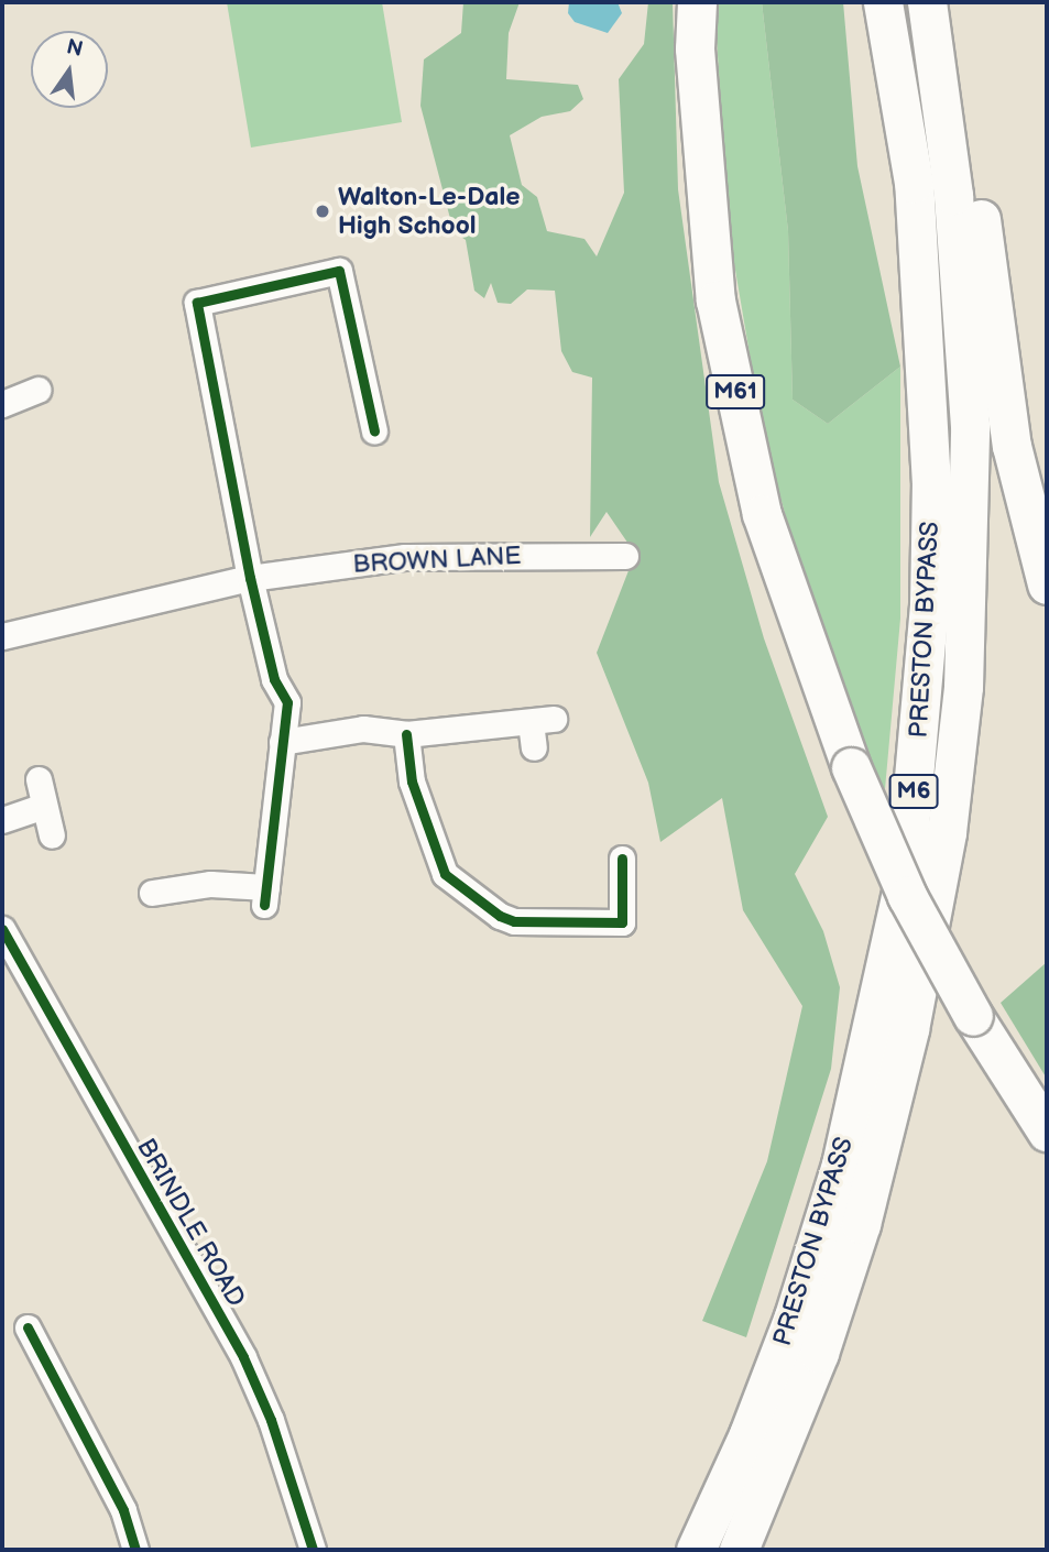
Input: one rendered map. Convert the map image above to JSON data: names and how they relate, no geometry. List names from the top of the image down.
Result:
{
  "streets": {
    "highway": ["M61", "PRESTON BYPASS", "M6"],
    "street": ["BROWN LANE", "BRINDLE ROAD"]
  },
  "places": ["Walton-Le-Dale High School"],
  "north": "top"
}
